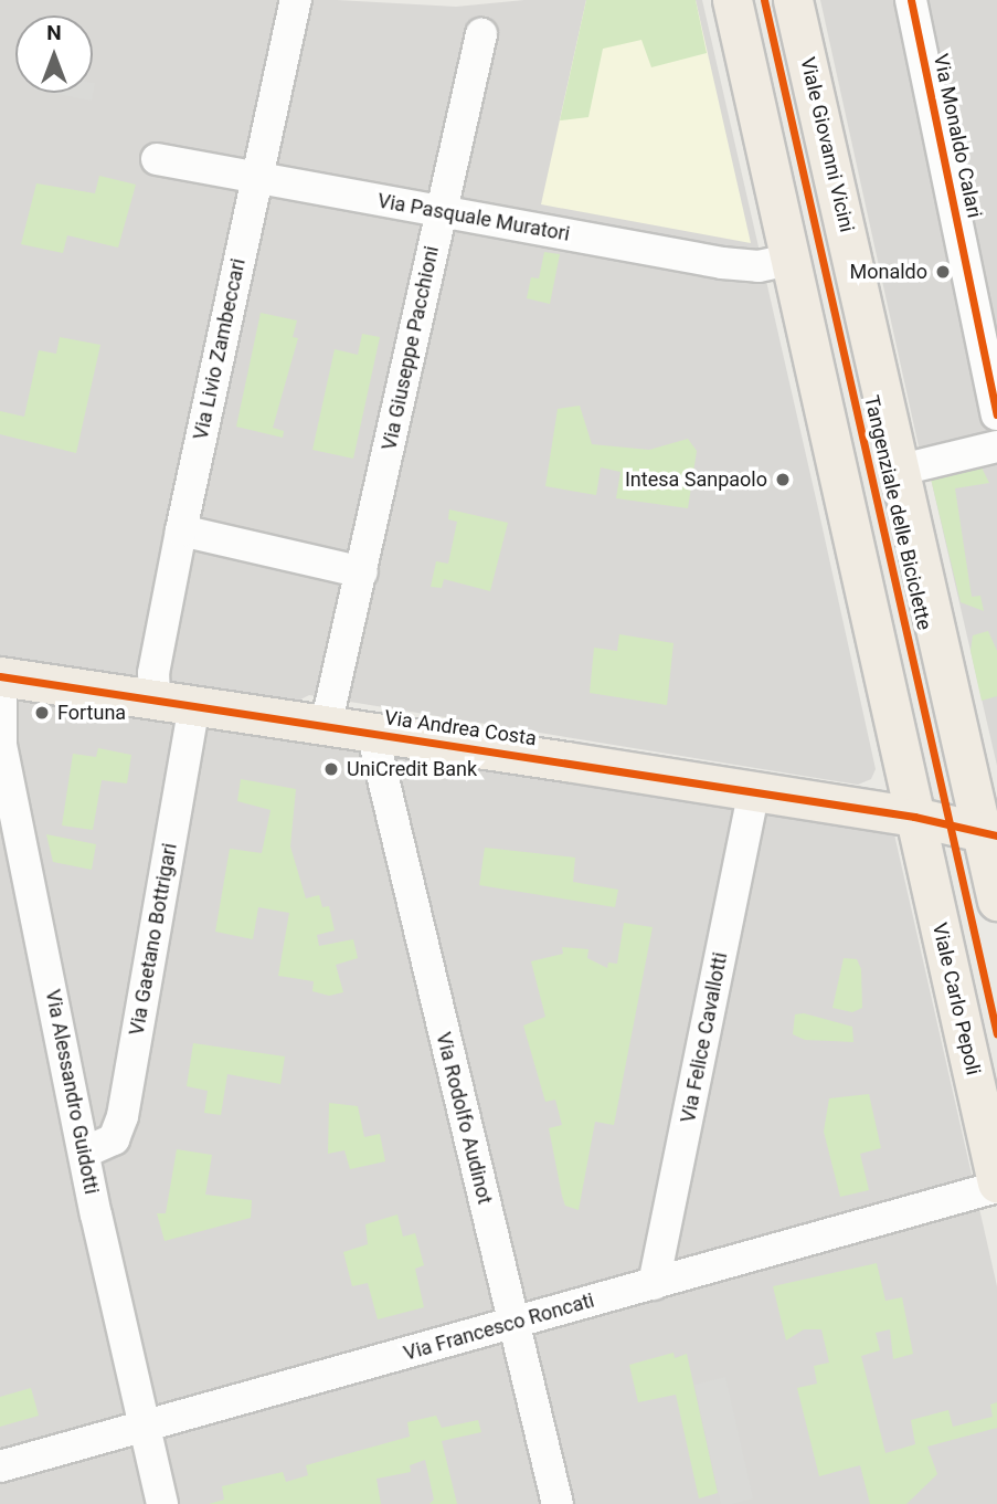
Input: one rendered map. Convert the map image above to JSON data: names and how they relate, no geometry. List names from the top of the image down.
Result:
{
  "streets": {
    "main road": ["Viale Giovanni Vicini", "Via Andrea Costa", "Viale Carlo Pepoli"],
    "street": [
      "Via Monaldo Calari",
      "Via Pasquale Muratori",
      "Via Giuseppe Pacchioni",
      "Via Livio Zambeccari",
      "Via Gaetano Bottrigari",
      "Via Felice Cavallotti",
      "Via Alessandro Guidotti",
      "Via Rodolfo Audinot",
      "Via Francesco Roncati"
    ],
    "cycle path": ["Tangenziale delle Biciclette"]
  },
  "crossings": [
    ["Viale Giovanni Vicini", "Via Andrea Costa"],
    ["Via Pasquale Muratori", "Via Giuseppe Pacchioni"],
    ["Via Pasquale Muratori", "Via Livio Zambeccari"],
    ["Via Giuseppe Pacchioni", "Via Andrea Costa"],
    ["Via Livio Zambeccari", "Via Andrea Costa"],
    ["Via Andrea Costa", "Via Gaetano Bottrigari"],
    ["Via Andrea Costa", "Viale Carlo Pepoli"],
    ["Via Andrea Costa", "Via Felice Cavallotti"],
    ["Via Andrea Costa", "Via Alessandro Guidotti"],
    ["Via Andrea Costa", "Via Rodolfo Audinot"],
    ["Via Gaetano Bottrigari", "Via Alessandro Guidotti"],
    ["Viale Carlo Pepoli", "Via Francesco Roncati"],
    ["Via Felice Cavallotti", "Via Francesco Roncati"],
    ["Via Alessandro Guidotti", "Via Francesco Roncati"],
    ["Via Rodolfo Audinot", "Via Francesco Roncati"]
  ],
  "places": [
    "Monaldo",
    "Intesa Sanpaolo",
    "Fortuna",
    "UniCredit Bank"
  ],
  "north": "top"
}
